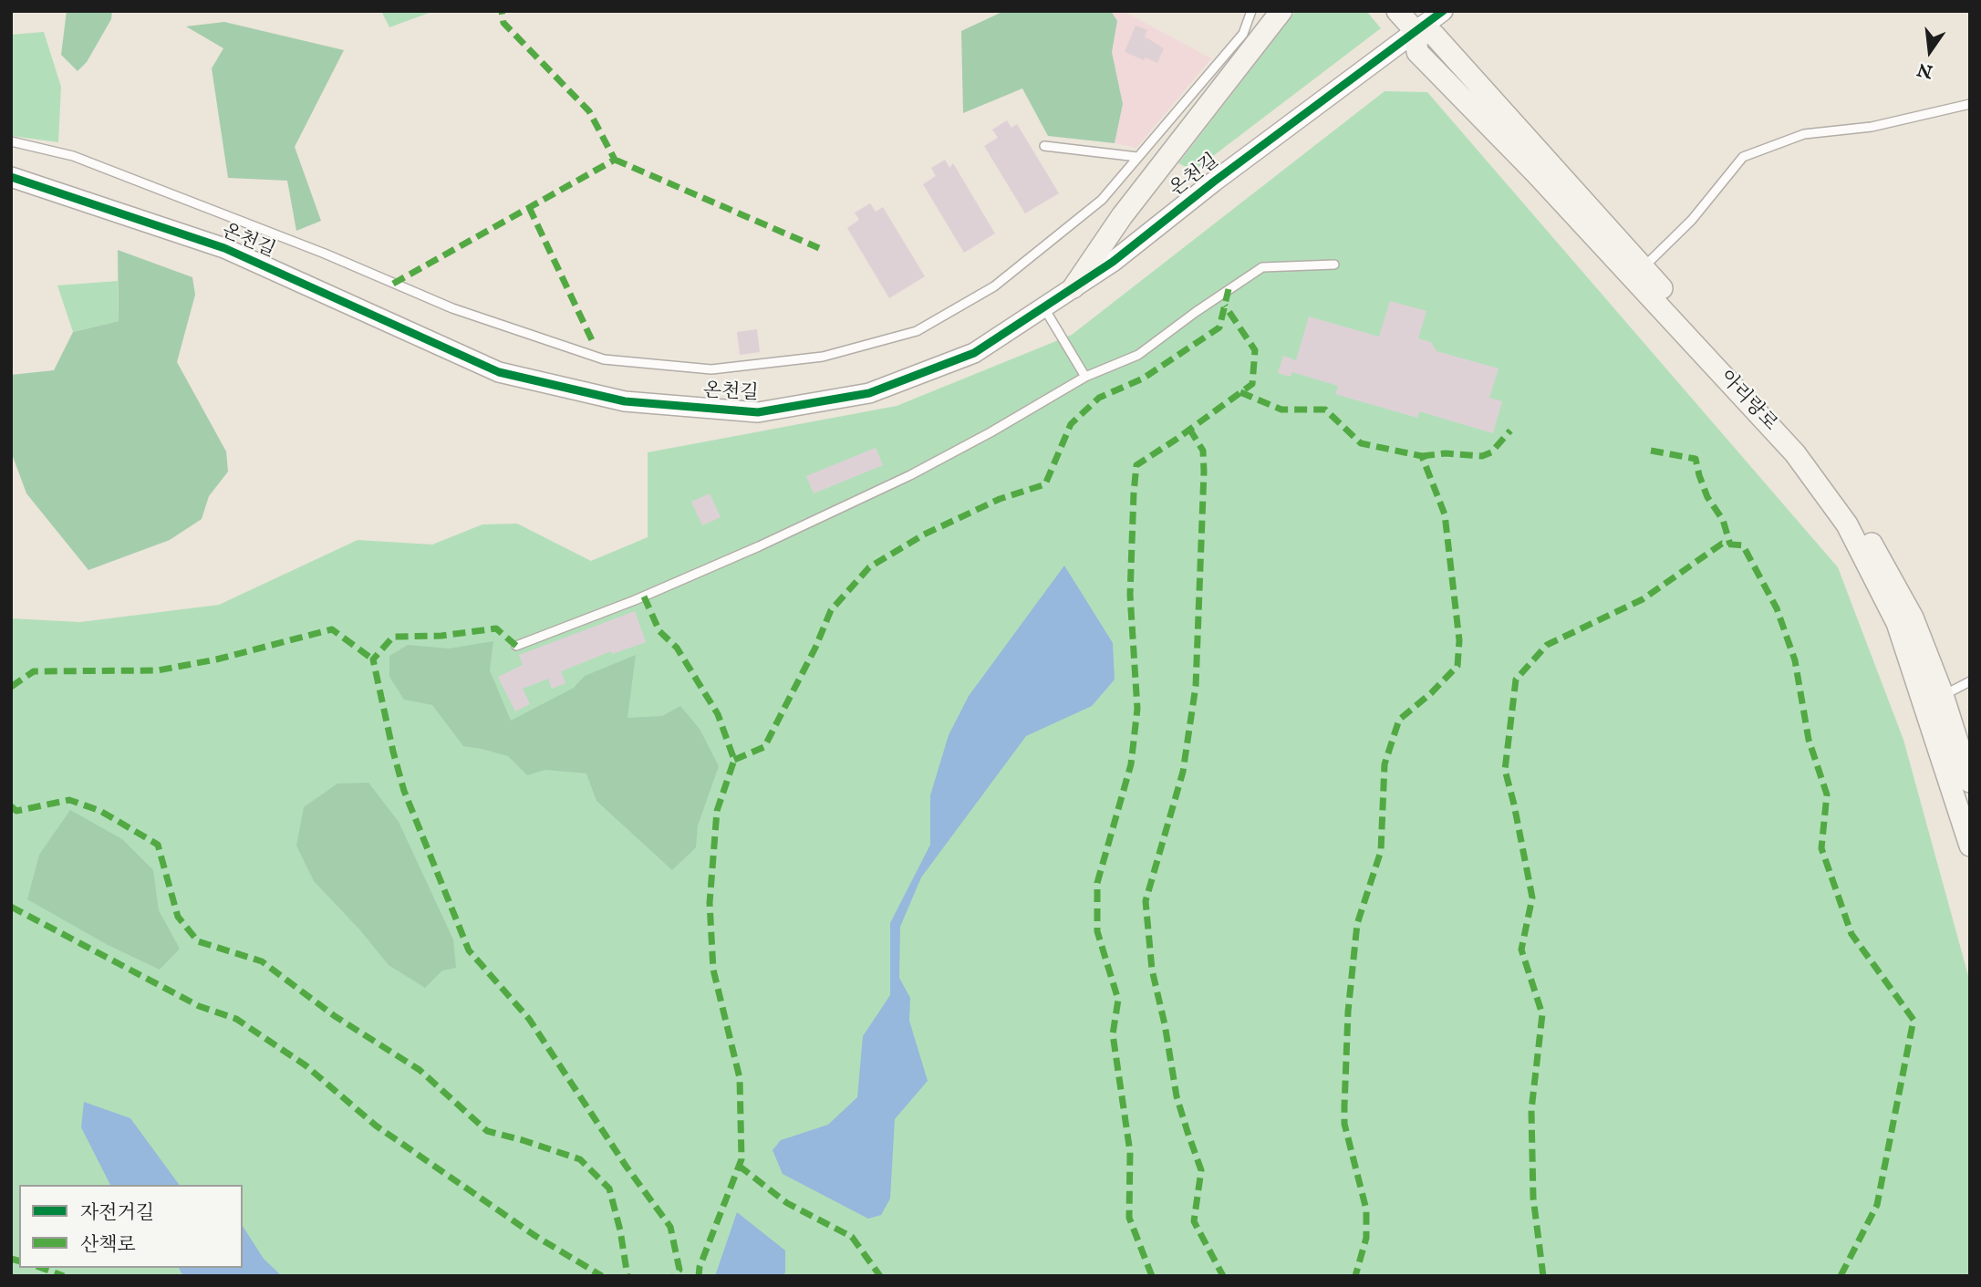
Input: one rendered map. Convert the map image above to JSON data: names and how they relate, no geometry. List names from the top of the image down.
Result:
{
  "streets": {
    "main road": ["아리랑로"],
    "street": ["온천길"]
  },
  "crossings": [
    ["온천길", "아리랑로"]
  ],
  "legend": ["자전거길", "산책로"],
  "north": "bottom"
}
